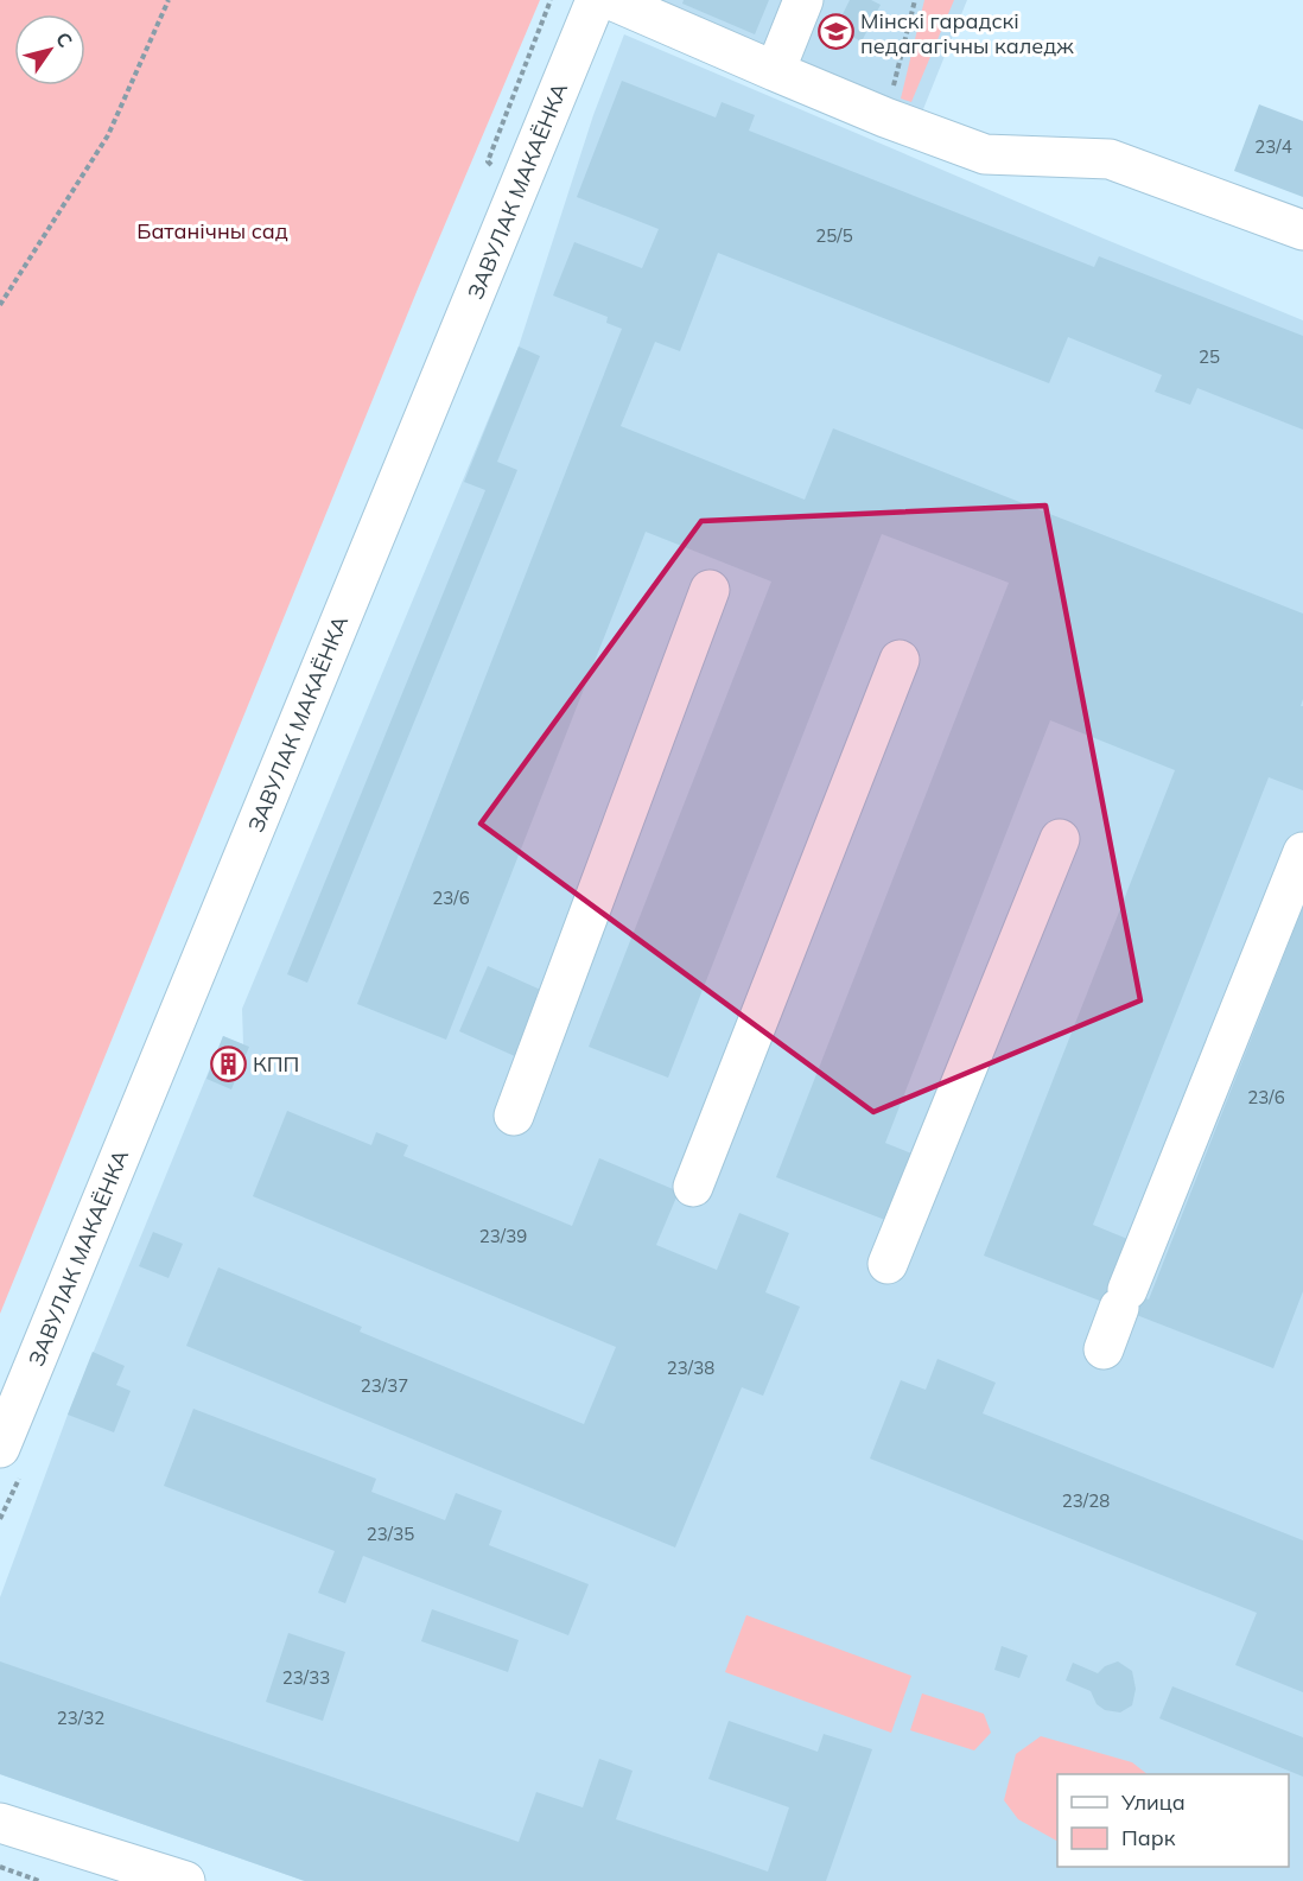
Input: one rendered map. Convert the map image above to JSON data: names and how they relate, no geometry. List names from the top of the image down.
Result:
{
  "streets": {
    "street": ["ЗАВУЛАК МАКАЁНКА"]
  },
  "parks": ["Батанічны сад"],
  "places": {
    "school or university": ["Мінскі гарадскі педагагічны каледж"],
    "building": ["КПП"]
  },
  "house_numbers": [
    "23/4",
    "25/5",
    "25",
    "23/6",
    "23/6",
    "23/39",
    "23/38",
    "23/37",
    "23/28",
    "23/35",
    "23/33",
    "23/32"
  ],
  "legend": ["Улица", "Парк"],
  "north": "top right"
}
